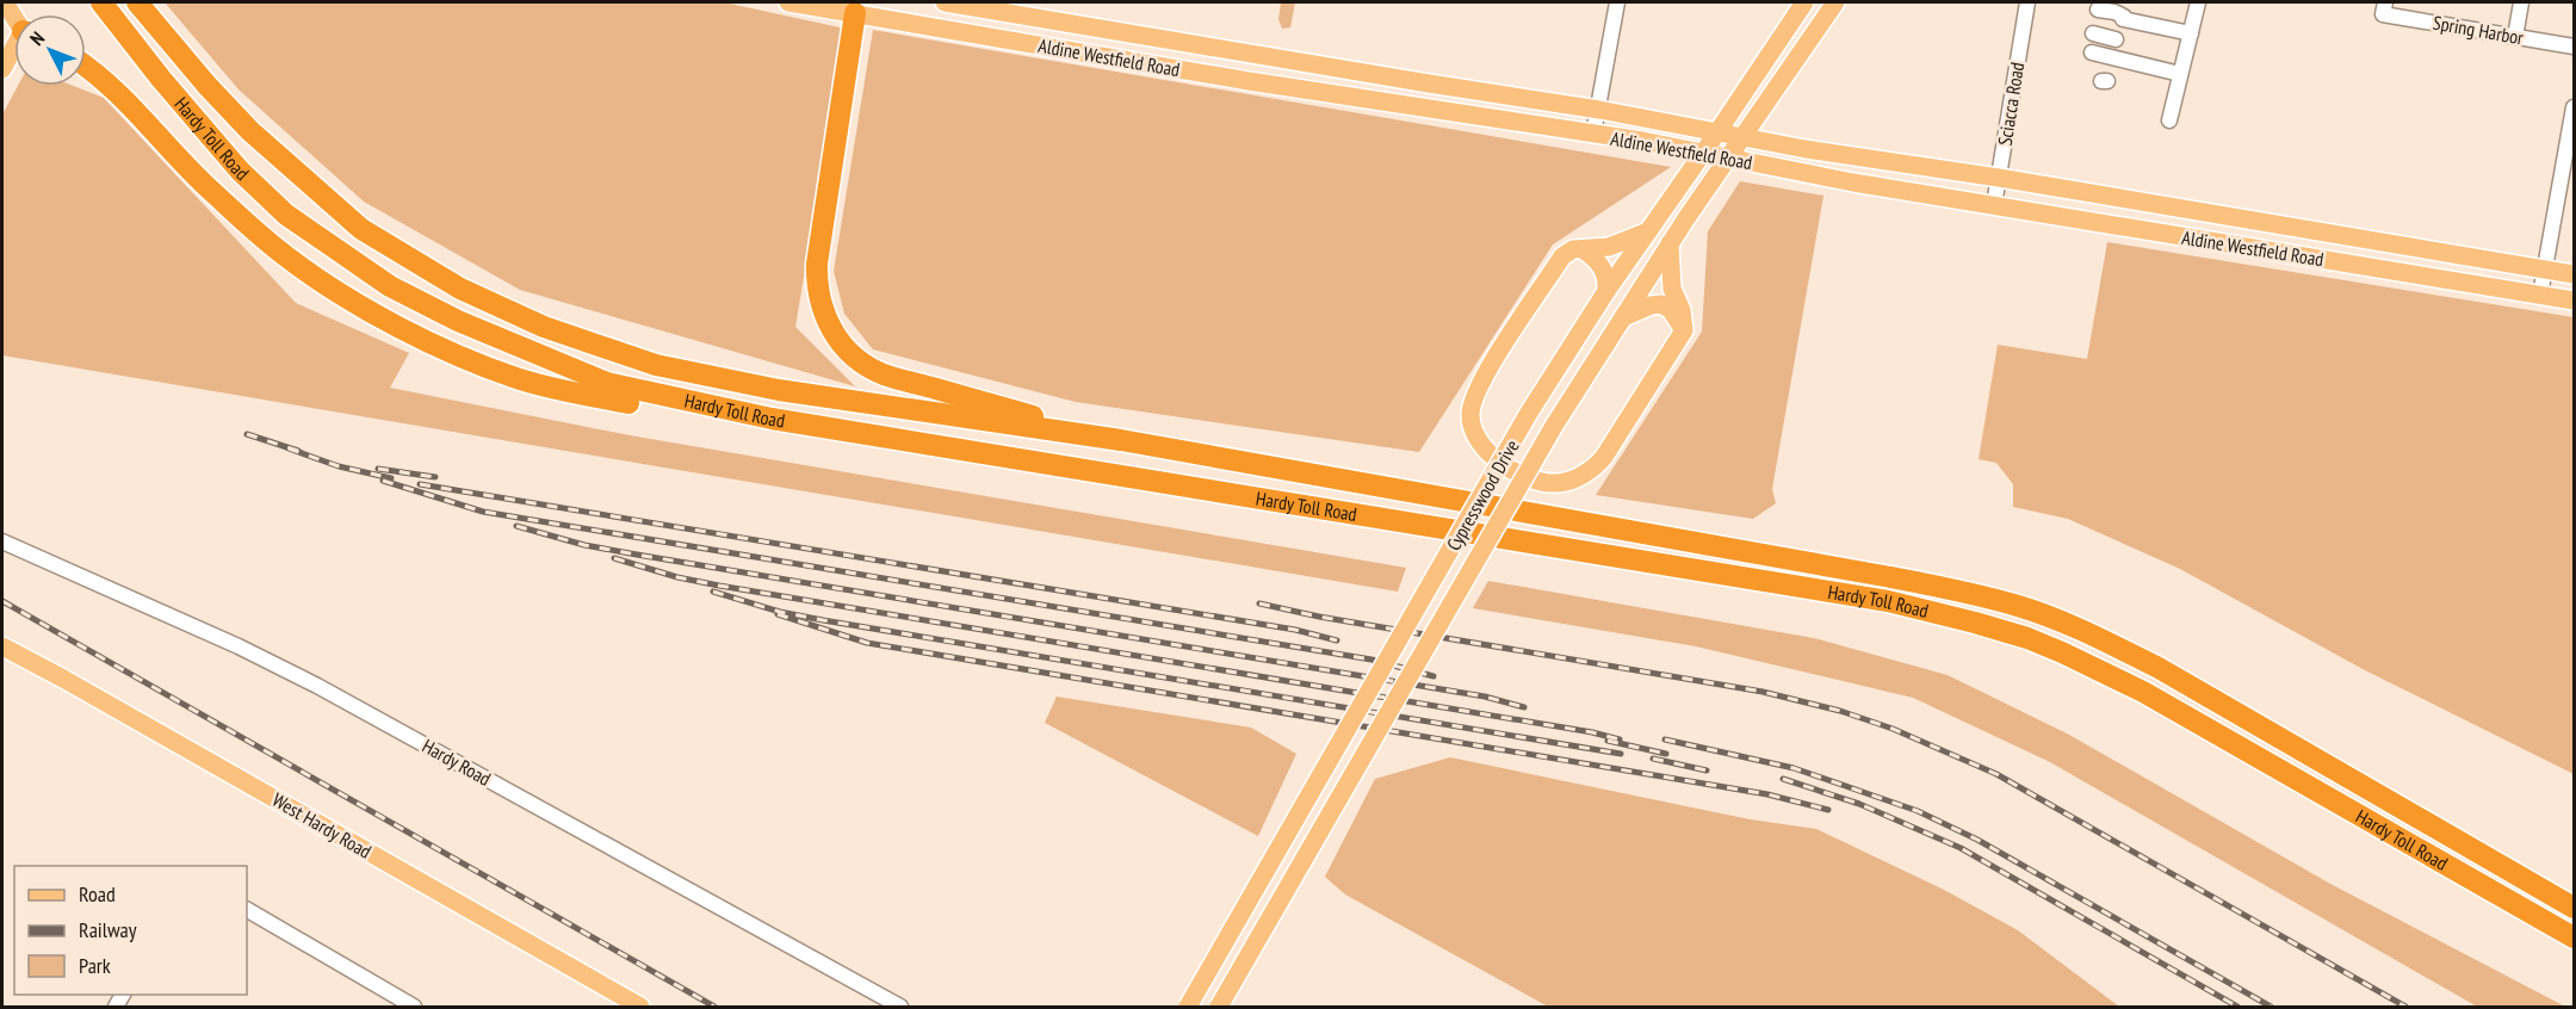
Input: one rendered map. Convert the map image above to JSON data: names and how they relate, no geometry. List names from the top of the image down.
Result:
{
  "streets": {
    "highway": ["Hardy Toll Road"],
    "main road": ["Aldine Westfield Road", "Cypresswood Drive", "West Hardy Road"],
    "street": ["Spring Harbor", "Sciacca Road", "Hardy Road"]
  },
  "crossings": [
    ["Aldine Westfield Road", "Sciacca Road"],
    ["Aldine Westfield Road", "Cypresswood Drive"]
  ],
  "legend": ["Road", "Railway", "Park"],
  "north": "top left"
}
